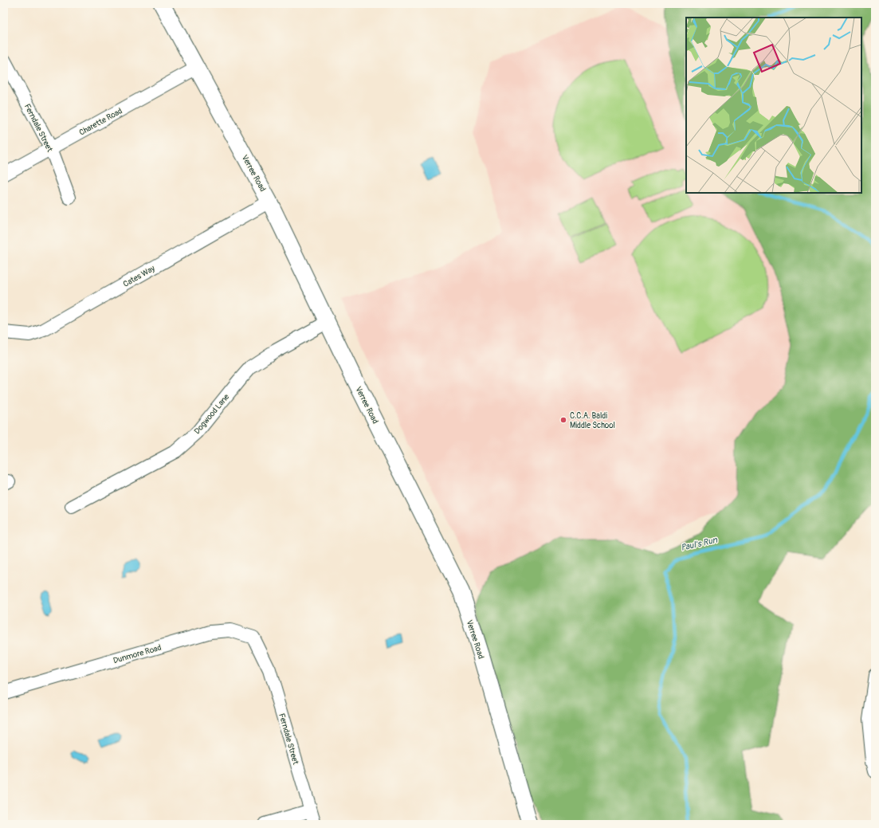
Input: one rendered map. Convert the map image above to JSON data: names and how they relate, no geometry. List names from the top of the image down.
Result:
{
  "streets": {
    "main road": ["Verree Road"],
    "street": [
      "Charette Road",
      "Ferndale Street",
      "Cates Way",
      "Dogwood Lane",
      "Dunmore Road"
    ]
  },
  "crossings": [
    ["Charette Road", "Ferndale Street"],
    ["Charette Road", "Verree Road"],
    ["Ferndale Street", "Dunmore Road"],
    ["Verree Road", "Cates Way"],
    ["Verree Road", "Dogwood Lane"]
  ],
  "water": ["Paul's Run"],
  "places": ["C.C.A. Baldi Middle School"]
}
